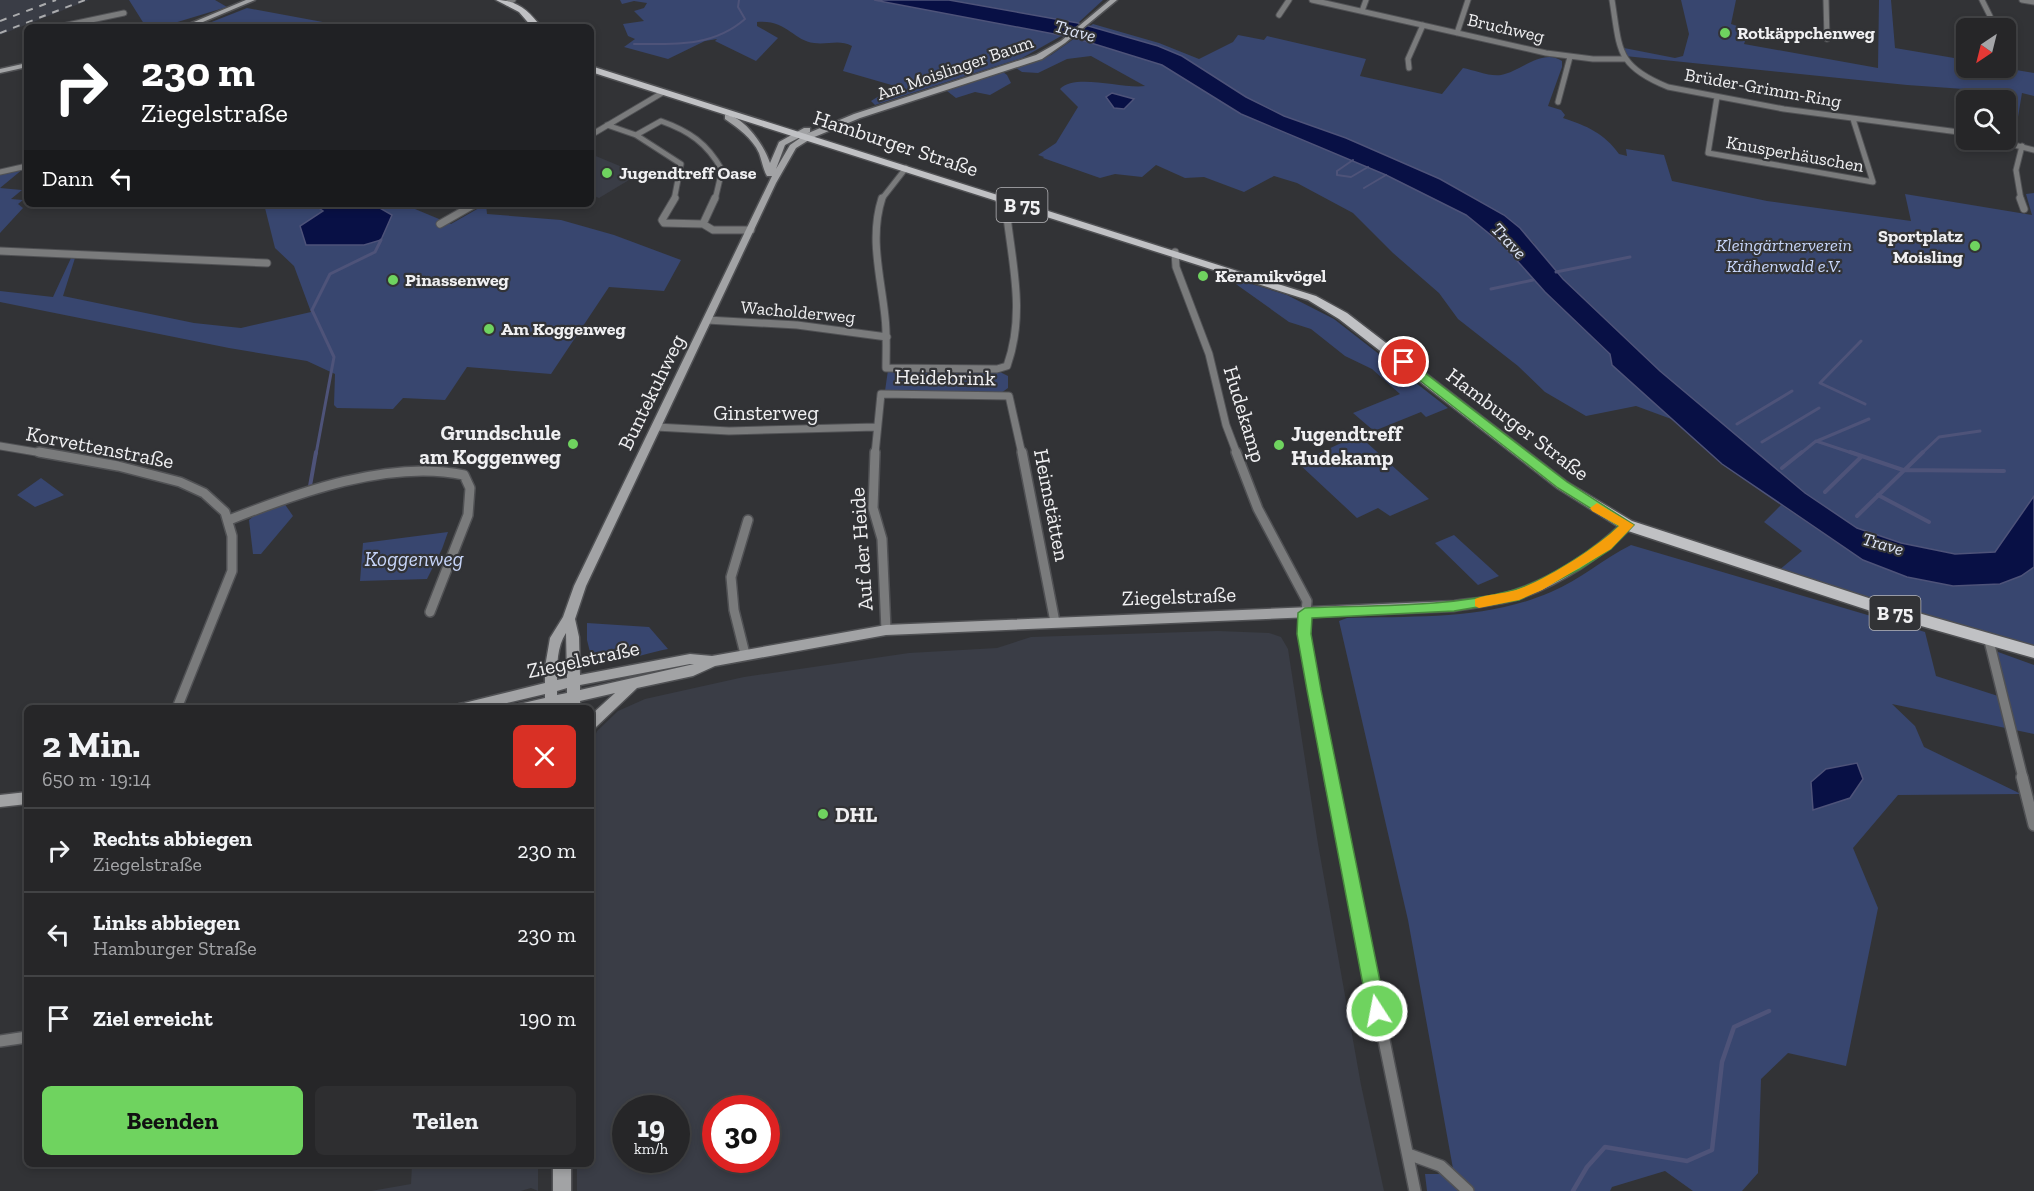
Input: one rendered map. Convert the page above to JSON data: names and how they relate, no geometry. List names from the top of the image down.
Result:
{
  "streets": {
    "main road": [
      "Am Moislinger Baum",
      "Hamburger Straße",
      "B 75",
      "Buntekuhweg",
      "Ziegelstraße"
    ],
    "street": [
      "Bruchweg",
      "Brüder-Grimm-Ring",
      "Knusperhäuschen",
      "Wacholderweg",
      "Heidebrink",
      "Ginsterweg",
      "Hudekamp",
      "Korvettenstraße",
      "Heimstätten",
      "Auf der Heide"
    ]
  },
  "crossings": [
    ["Bruchweg", "Brüder-Grimm-Ring"],
    ["Am Moislinger Baum", "Hamburger Straße"],
    ["Am Moislinger Baum", "B 75"],
    ["Am Moislinger Baum", "Buntekuhweg"],
    ["Brüder-Grimm-Ring", "Knusperhäuschen"],
    ["Hamburger Straße", "B 75"],
    ["Hamburger Straße", "Heidebrink"],
    ["Hamburger Straße", "Buntekuhweg"],
    ["Hamburger Straße", "Hudekamp"],
    ["Hamburger Straße", "Ziegelstraße"],
    ["B 75", "Buntekuhweg"],
    ["Wacholderweg", "Heidebrink"],
    ["Wacholderweg", "Buntekuhweg"],
    ["Heidebrink", "Heimstätten"],
    ["Heidebrink", "Auf der Heide"],
    ["Buntekuhweg", "Ginsterweg"],
    ["Buntekuhweg", "Ziegelstraße"],
    ["Ginsterweg", "Auf der Heide"],
    ["Hudekamp", "Ziegelstraße"],
    ["Heimstätten", "Ziegelstraße"],
    ["Auf der Heide", "Ziegelstraße"]
  ],
  "water": ["Trave"],
  "parks": ["Kleingärtnerverein Krähenwald e.V.", "Koggenweg"],
  "places": [
    "Rotkäppchenweg",
    "Jugendtreff Oase",
    "Sportplatz Moisling",
    "Keramikvögel",
    "Pinassenweg",
    "Am Koggenweg",
    "Grundschule am Koggenweg",
    "Jugendtreff Hudekamp",
    "DHL"
  ],
  "north": "bottom left",
  "page": {
    "turn": ["230 m", "Ziegelstraße"],
    "then": "Dann",
    "heading": ["2 Min.", "650 m · 19:14"],
    "list": [
      {
        "name": "Rechts abbiegen",
        "note": "Ziegelstraße",
        "value": "230 m"
      },
      {
        "name": "Links abbiegen",
        "note": "Hamburger Straße",
        "value": "230 m"
      },
      {
        "name": "Ziel erreicht",
        "value": "190 m"
      }
    ],
    "buttons": ["Beenden", "Teilen"],
    "speed": "19 km/h",
    "limit": "30"
  }
}
